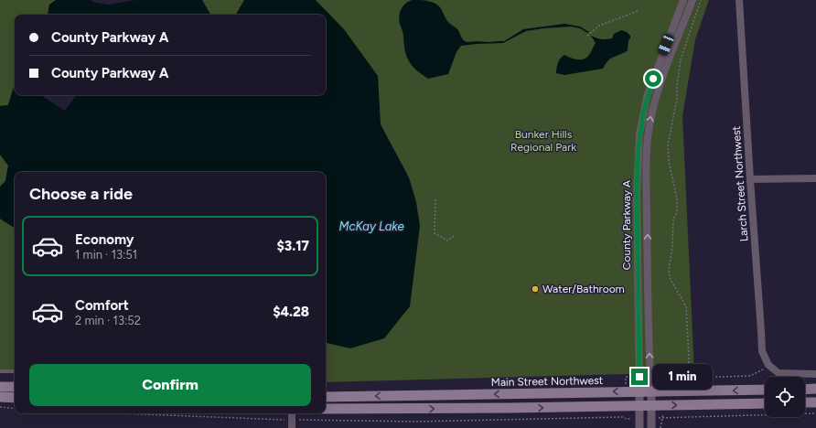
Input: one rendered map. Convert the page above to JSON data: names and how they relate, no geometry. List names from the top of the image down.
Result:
{
  "streets": {
    "main road": ["Main Street Northwest"],
    "street": ["Larch Street Northwest", "County Parkway A"]
  },
  "crossings": [
    ["County Parkway A", "Main Street Northwest"]
  ],
  "water": ["McKay Lake"],
  "parks": ["Bunker Hills Regional Park"],
  "places": ["Water/Bathroom"],
  "page": {
    "banner": ["County Parkway A", "County Parkway A"],
    "heading": "Choose a ride",
    "list": [
      {
        "name": "Economy",
        "note": "1 min · 13:51",
        "value": "$3.17"
      },
      {
        "name": "Comfort",
        "note": "2 min · 13:52",
        "value": "$4.28"
      }
    ],
    "buttons": "Confirm",
    "bubble": "1 min"
  }
}
